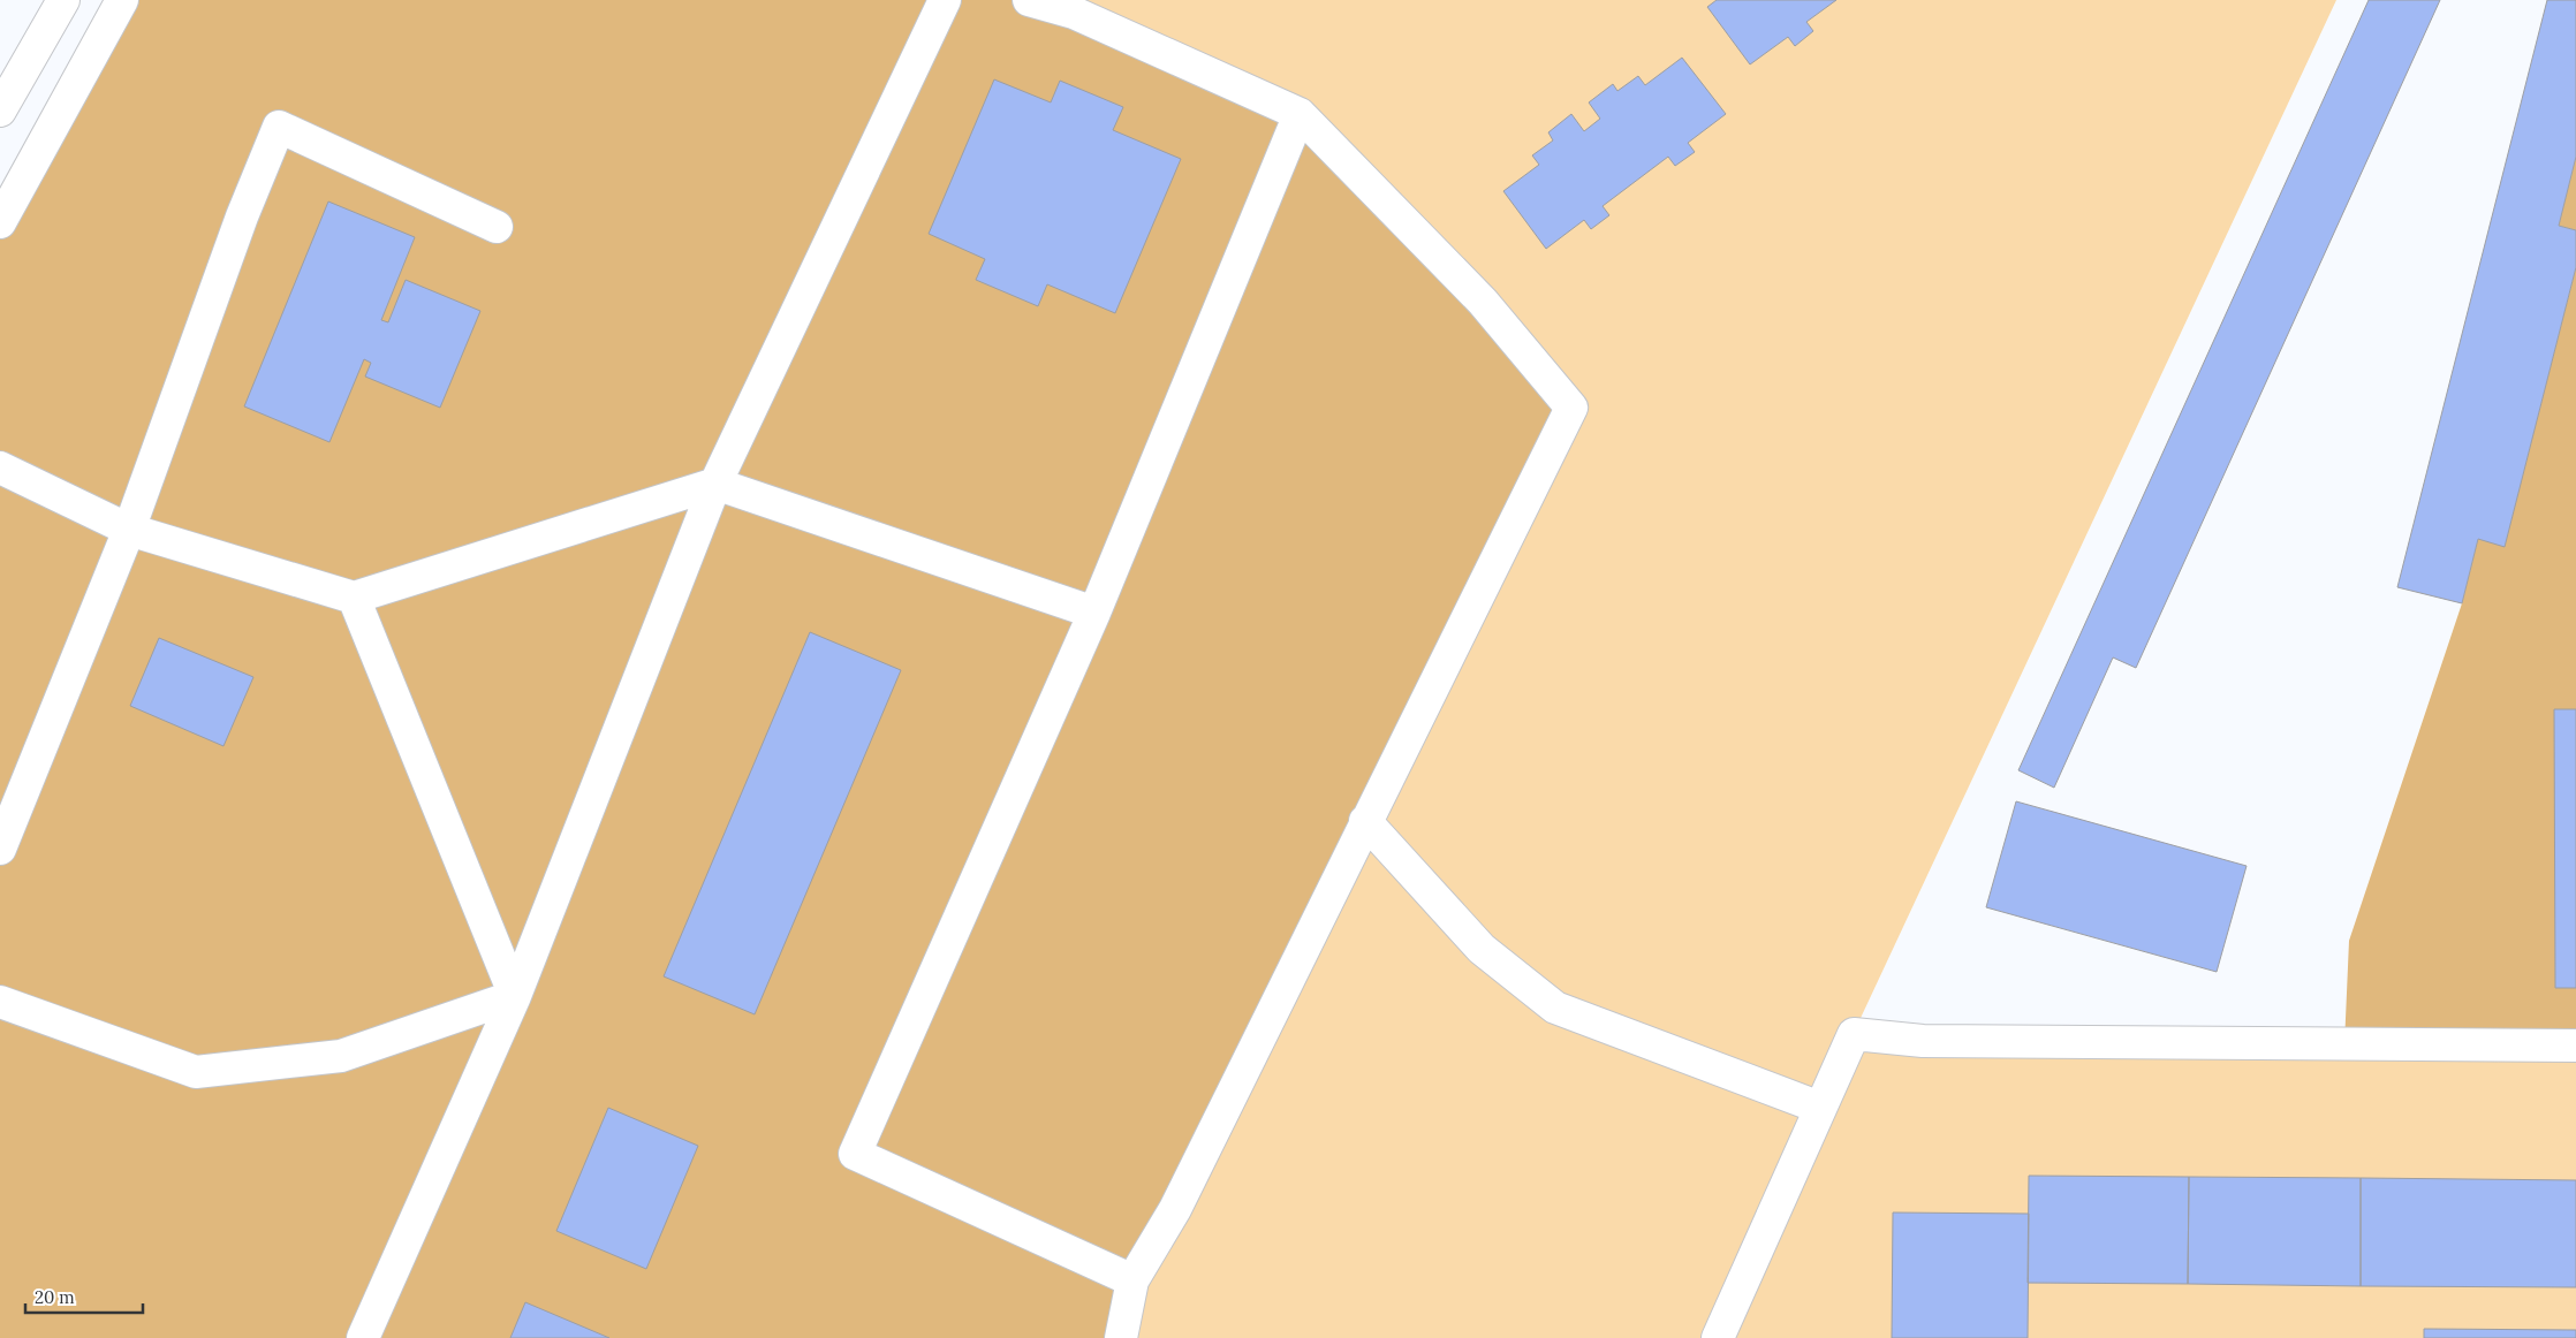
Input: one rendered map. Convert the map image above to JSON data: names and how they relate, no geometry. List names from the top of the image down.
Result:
{
  "scale_bar": "20 m"
}
